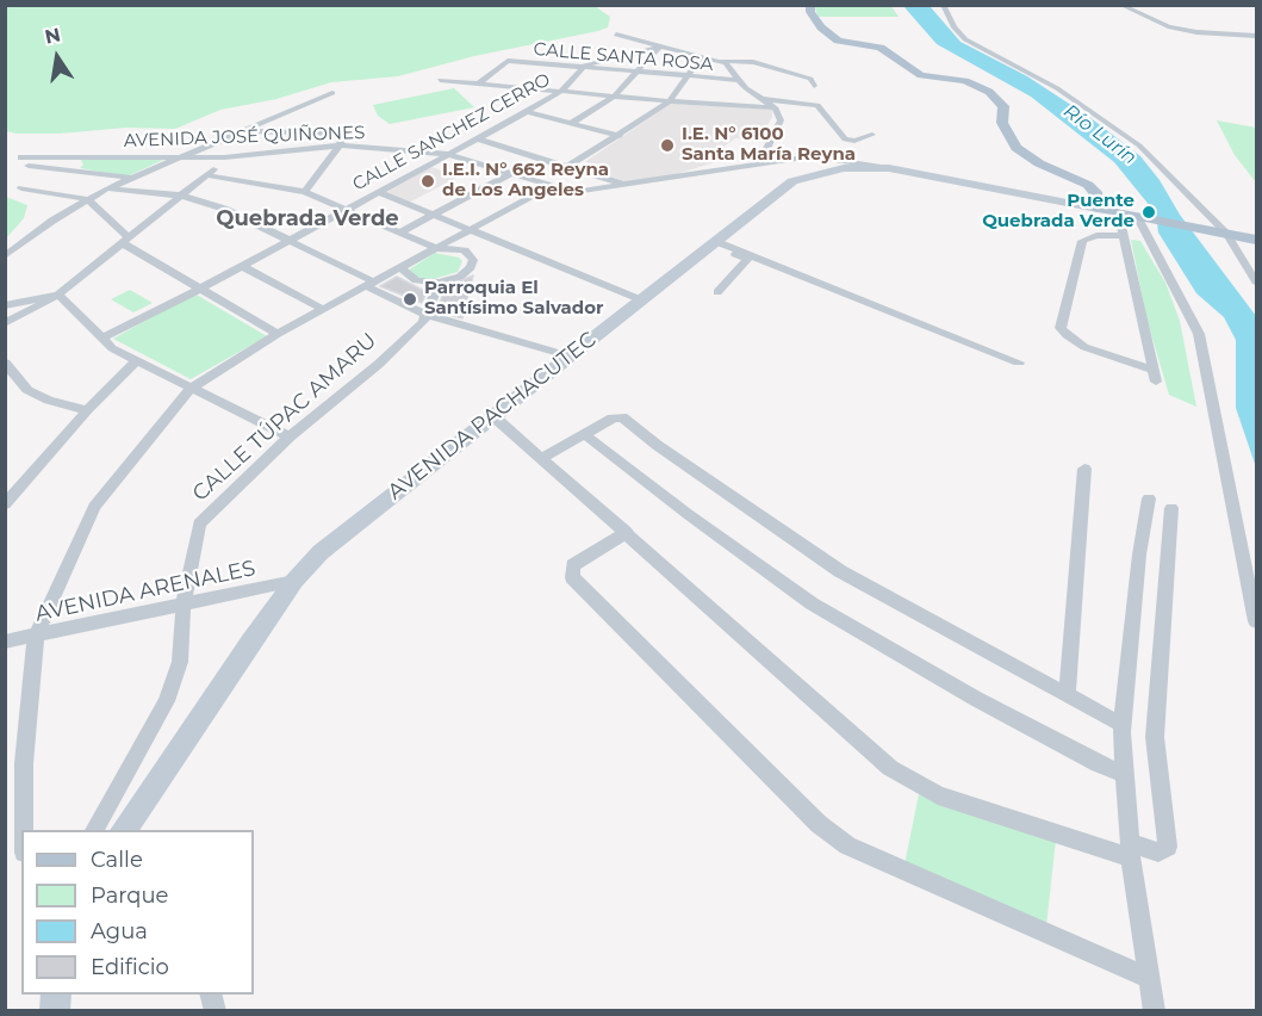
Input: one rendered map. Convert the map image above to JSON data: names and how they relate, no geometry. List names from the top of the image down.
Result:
{
  "streets": {
    "main road": ["AVENIDA PACHACUTEC"],
    "street": [
      "CALLE SANTA ROSA",
      "CALLE SANCHEZ CERRO",
      "AVENIDA JOSÉ QUIÑONES",
      "CALLE TÚPAC AMARU",
      "AVENIDA ARENALES"
    ]
  },
  "crossings": [
    ["CALLE SANTA ROSA", "CALLE SANCHEZ CERRO"],
    ["CALLE SANCHEZ CERRO", "AVENIDA JOSÉ QUIÑONES"],
    ["AVENIDA JOSÉ QUIÑONES", "AVENIDA PACHACUTEC"],
    ["AVENIDA PACHACUTEC", "AVENIDA ARENALES"],
    ["CALLE TÚPAC AMARU", "AVENIDA ARENALES"]
  ],
  "districts": ["Quebrada Verde"],
  "water": ["Río Lurín"],
  "places": [
    "I.E. N° 6100 Santa María Reyna",
    "I.E.I. N° 662 Reyna de Los Angeles",
    "Puente Quebrada Verde",
    "Parroquia El Santísimo Salvador"
  ],
  "legend": [
    "Calle",
    "Parque",
    "Agua",
    "Edificio"
  ],
  "north": "top"
}
